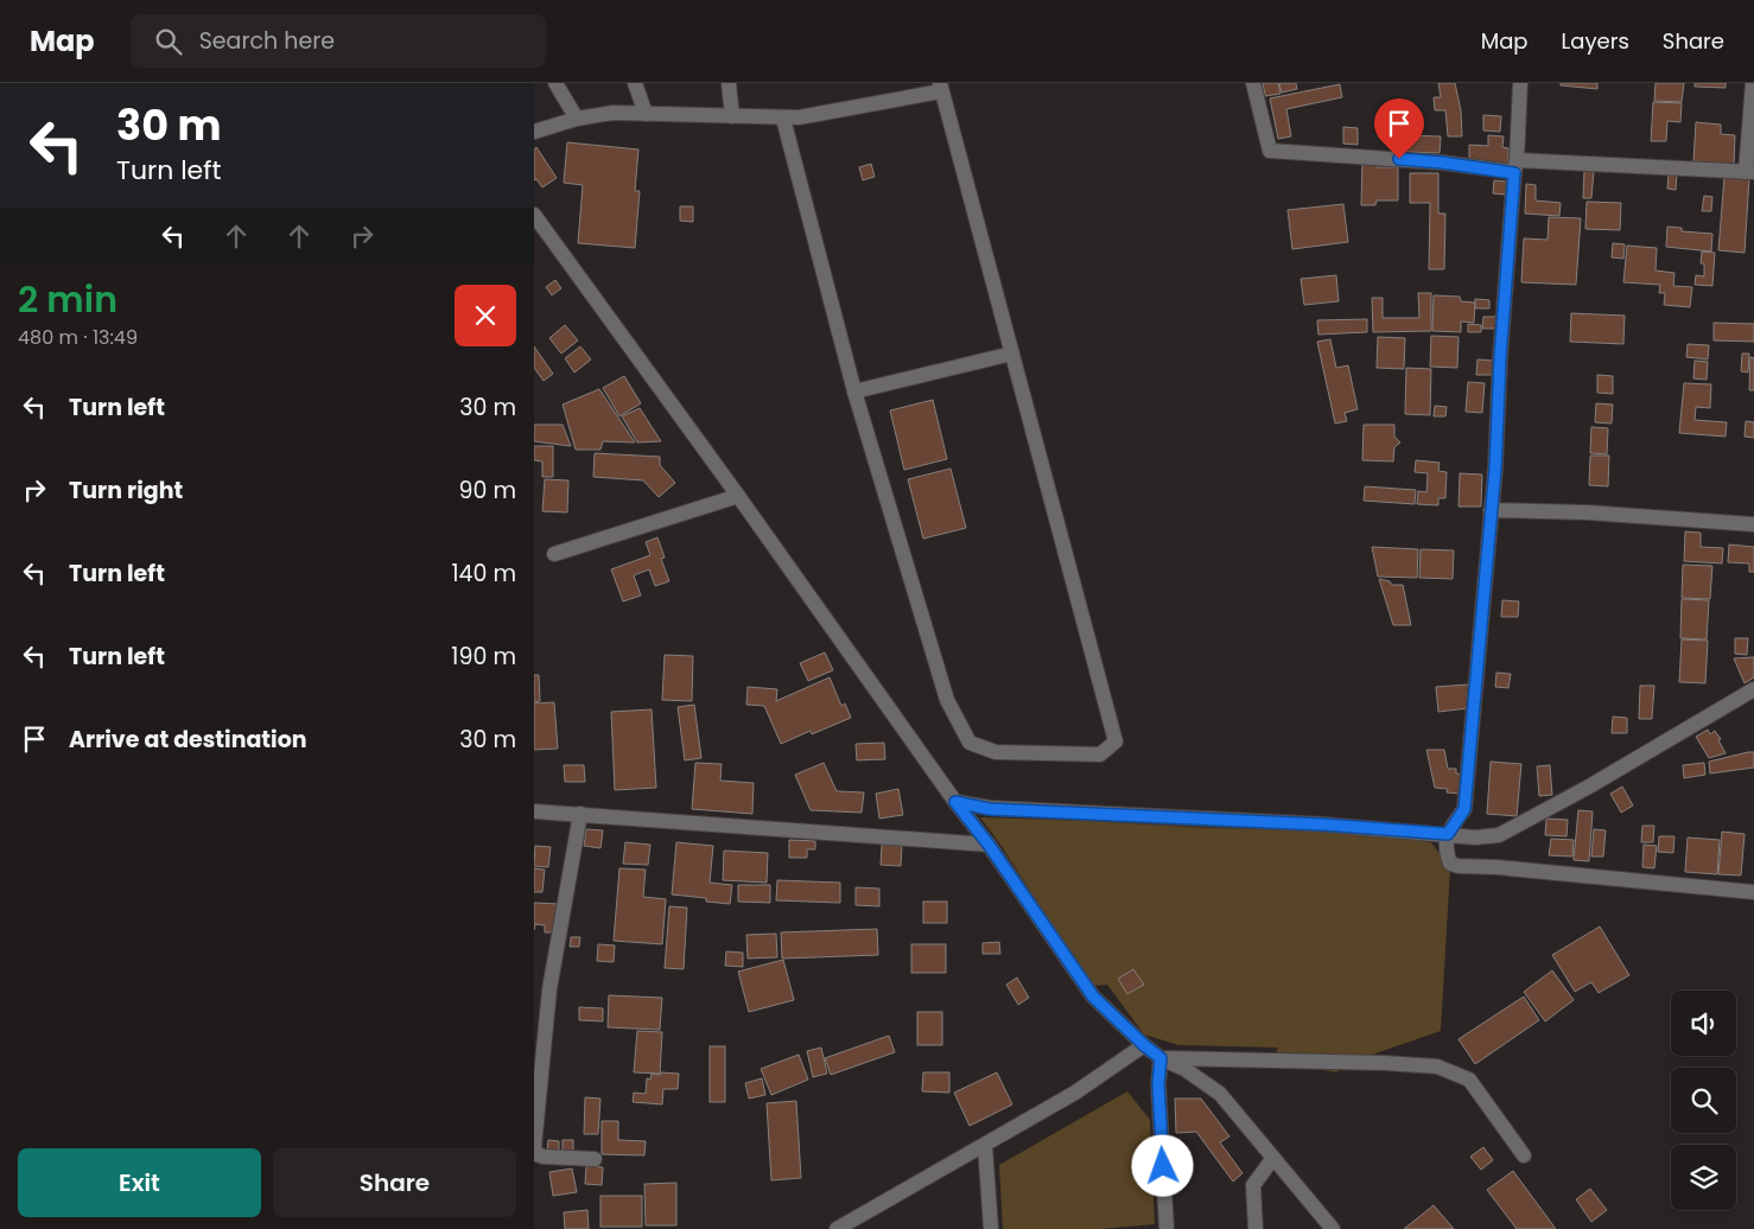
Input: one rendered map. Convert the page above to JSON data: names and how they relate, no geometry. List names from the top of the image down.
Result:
{
  "page": {
    "header": "Map",
    "search": "Search here",
    "nav": ["Map", "Layers", "Share"],
    "turn": ["30 m", "Turn left"],
    "heading": ["2 min", "480 m · 13:49"],
    "list": [
      {
        "name": "Turn left",
        "value": "30 m"
      },
      {
        "name": "Turn right",
        "value": "90 m"
      },
      {
        "name": "Turn left",
        "value": "140 m"
      },
      {
        "name": "Turn left",
        "value": "190 m"
      },
      {
        "name": "Arrive at destination",
        "value": "30 m"
      }
    ],
    "buttons": ["Exit", "Share"]
  }
}
